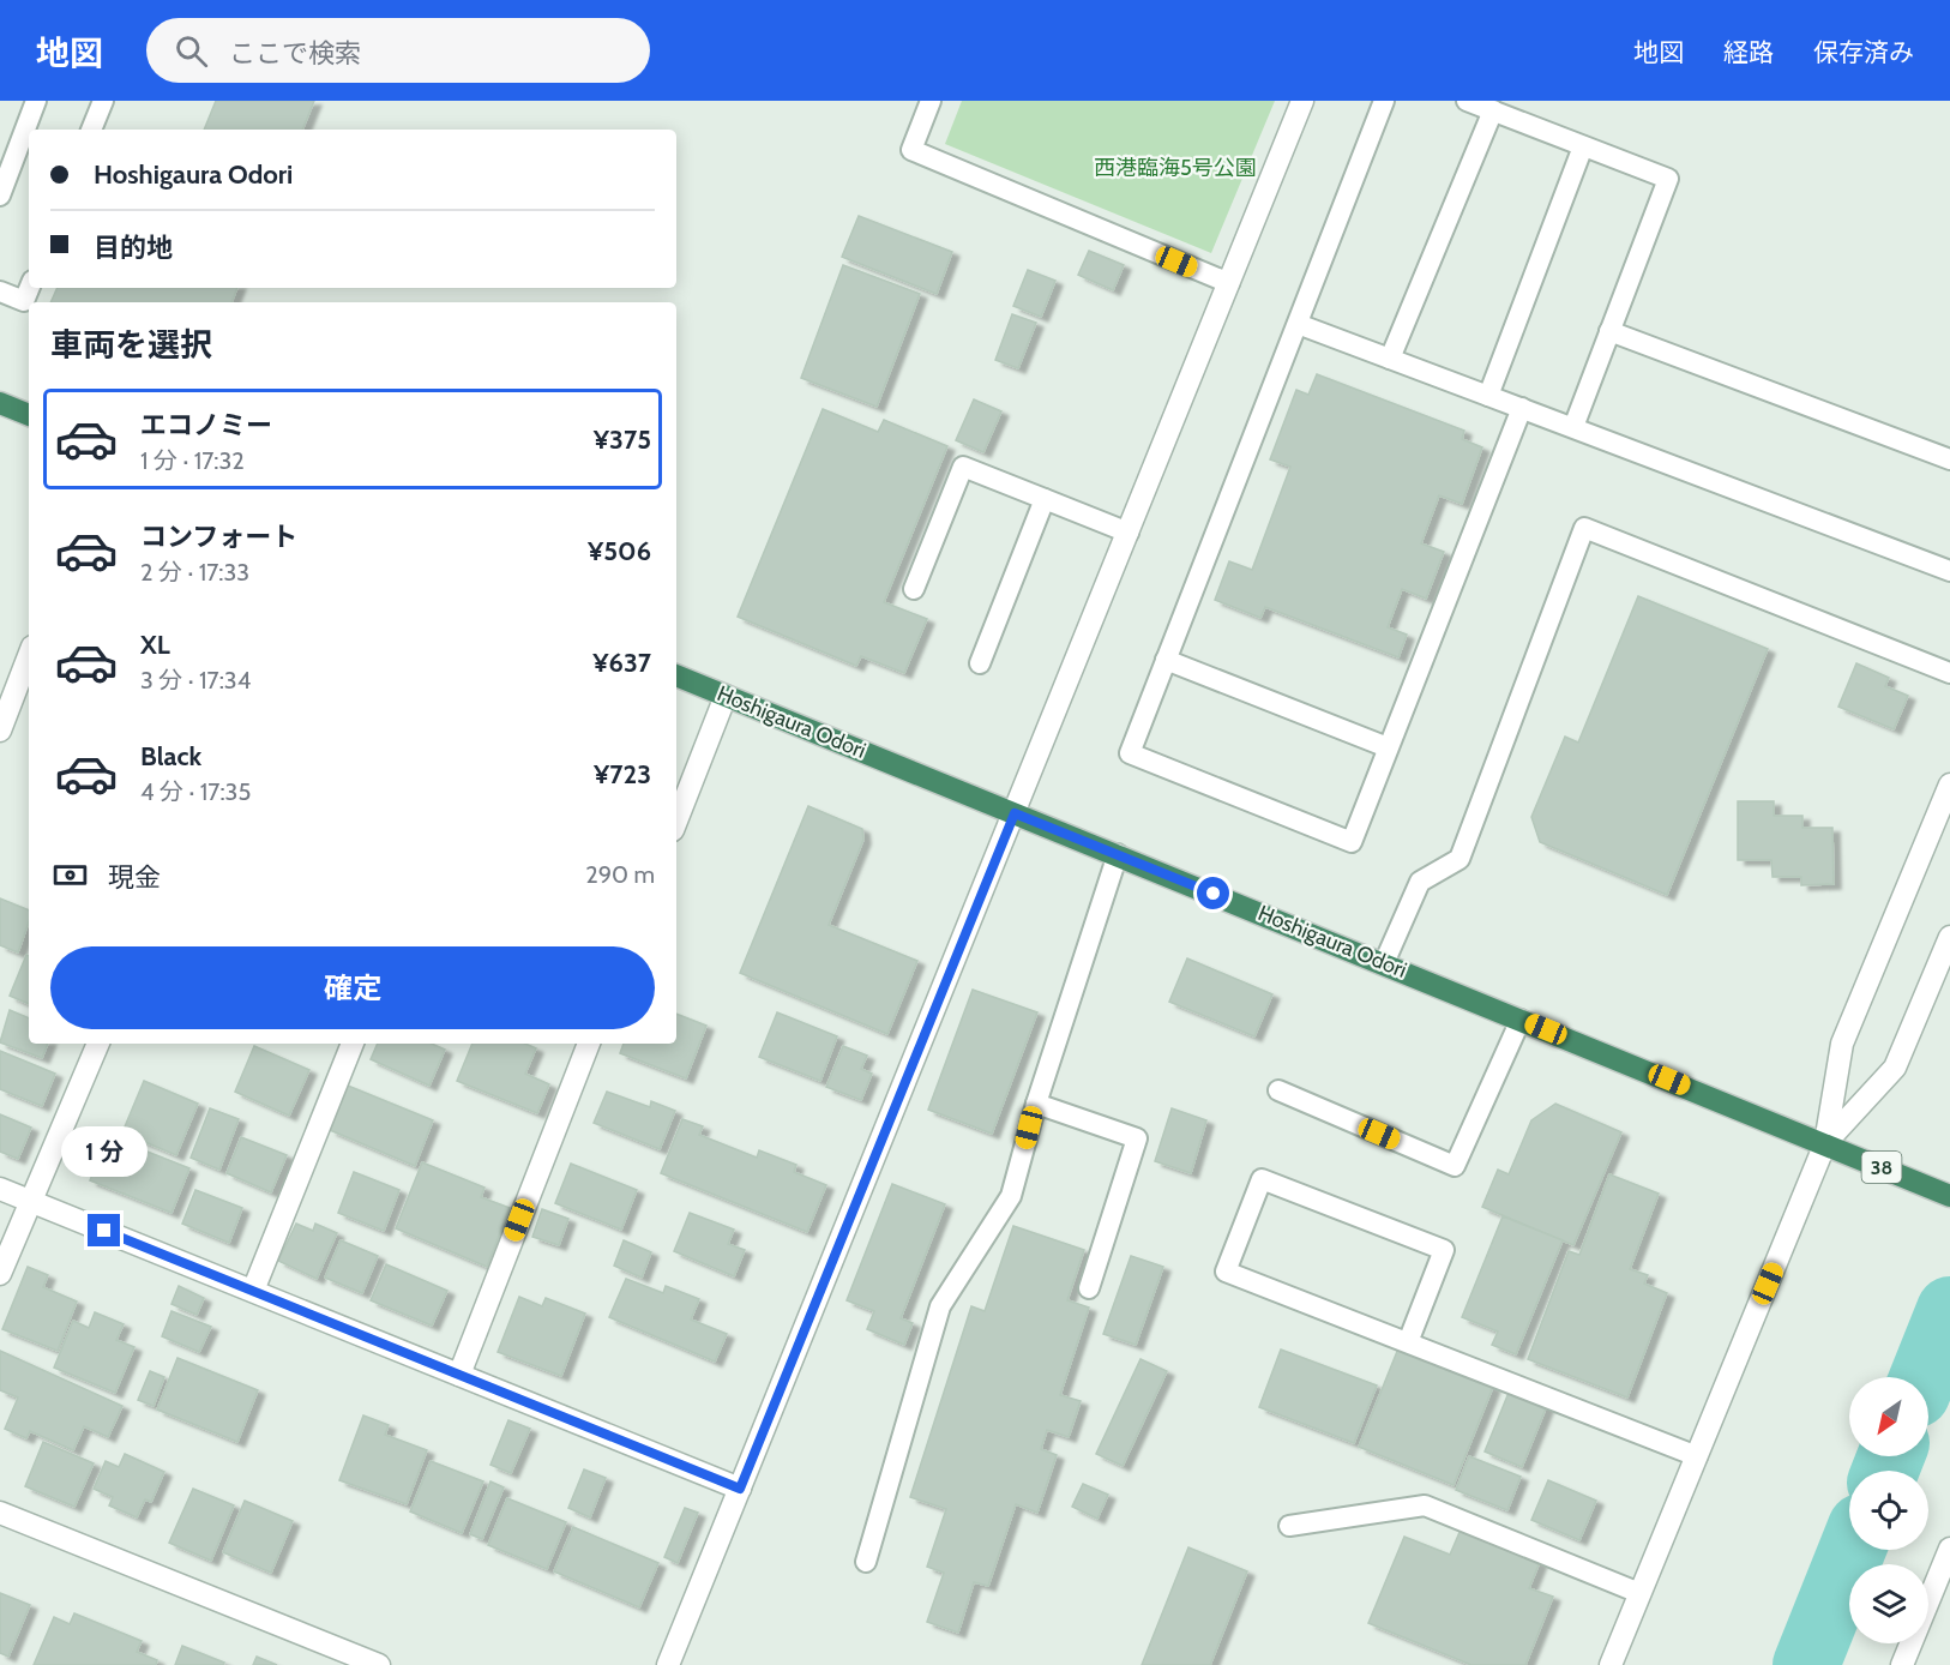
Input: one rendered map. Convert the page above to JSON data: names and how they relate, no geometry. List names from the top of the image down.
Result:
{
  "streets": {
    "highway": ["Hoshigaura Odori", "38"]
  },
  "parks": ["西港臨海5号公園"],
  "north": "bottom left",
  "page": {
    "header": "地図",
    "search": "ここで検索",
    "nav": ["地図", "経路", "保存済み"],
    "banner": ["Hoshigaura Odori", "目的地"],
    "heading": "車両を選択",
    "list": [
      {
        "name": "エコノミー",
        "note": "1 分 · 17:32",
        "value": "¥375"
      },
      {
        "name": "コンフォート",
        "note": "2 分 · 17:33",
        "value": "¥506"
      },
      {
        "name": "XL",
        "note": "3 分 · 17:34",
        "value": "¥637"
      },
      {
        "name": "Black",
        "note": "4 分 · 17:35",
        "value": "¥723"
      }
    ],
    "pay": ["現金", "290 m"],
    "buttons": "確定",
    "bubble": "1 分"
  }
}
